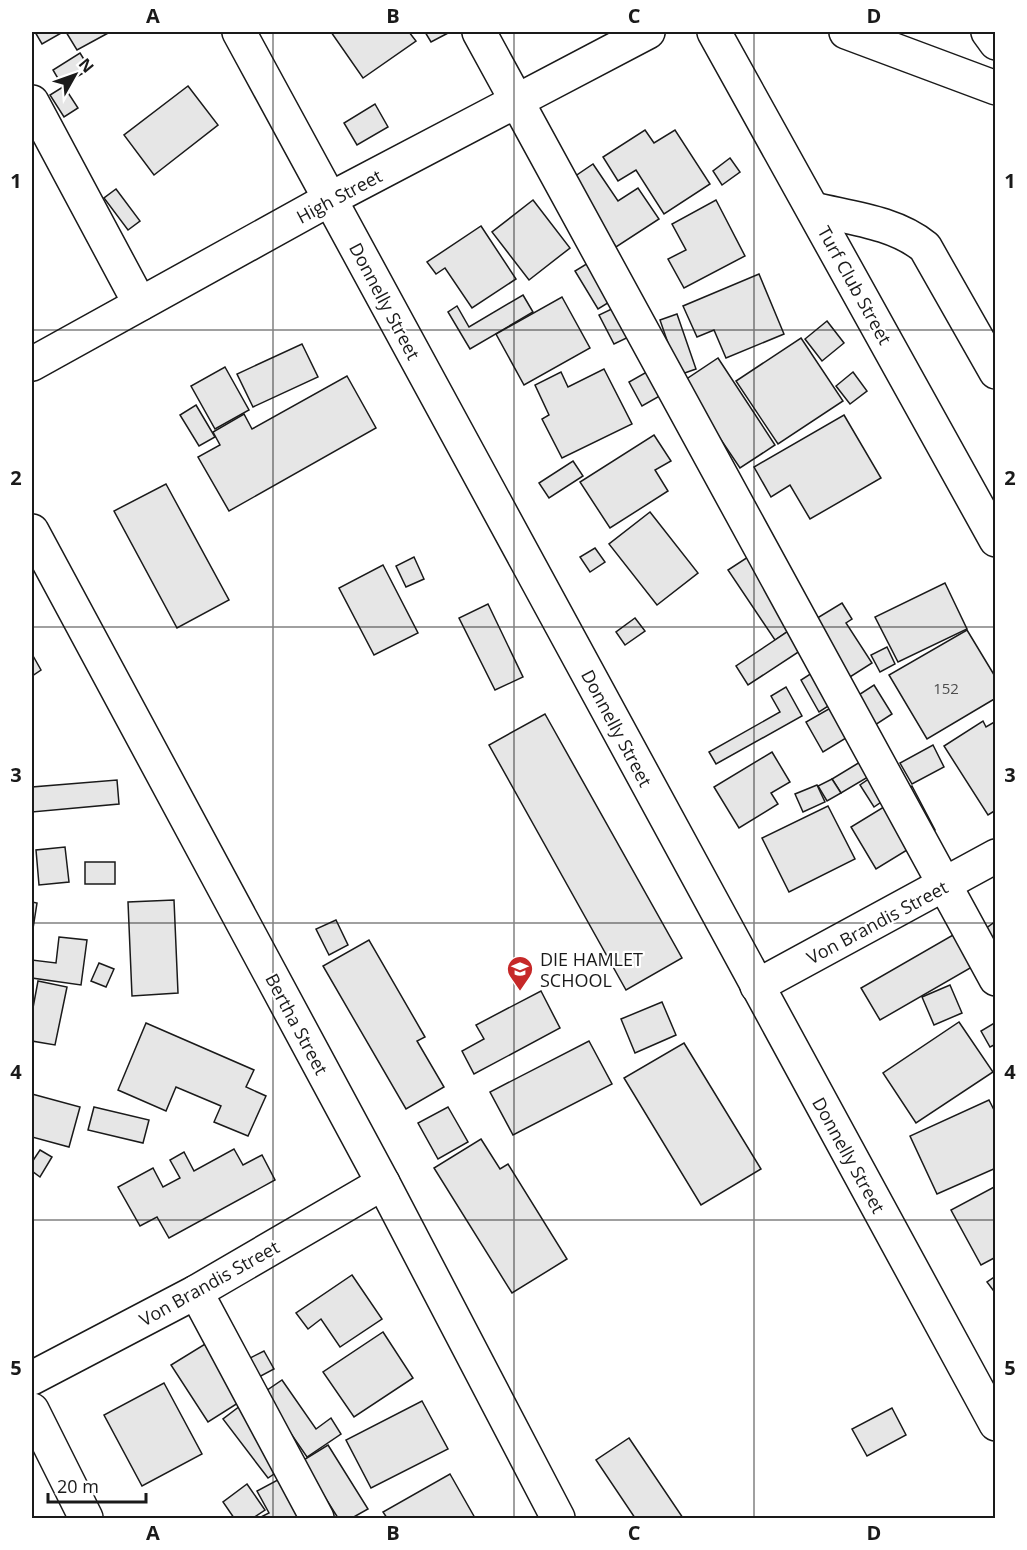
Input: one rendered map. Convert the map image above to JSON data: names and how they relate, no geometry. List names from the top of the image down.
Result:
{
  "streets": {
    "street": [
      "High Street",
      "Turf Club Street",
      "Donnelly Street",
      "Von Brandis Street",
      "Bertha Street"
    ]
  },
  "crossings": [
    ["High Street", "Donnelly Street"],
    ["Donnelly Street", "Von Brandis Street"],
    ["Von Brandis Street", "Bertha Street"]
  ],
  "places": {
    "school or university": ["DIE HAMLET SCHOOL"]
  },
  "house_numbers": ["152"],
  "scale_bar": "20 m",
  "north": "top right",
  "grid": {
    "columns": [
      "A",
      "B",
      "C",
      "D"
    ],
    "rows": [
      "1",
      "2",
      "3",
      "4",
      "5"
    ]
  }
}
